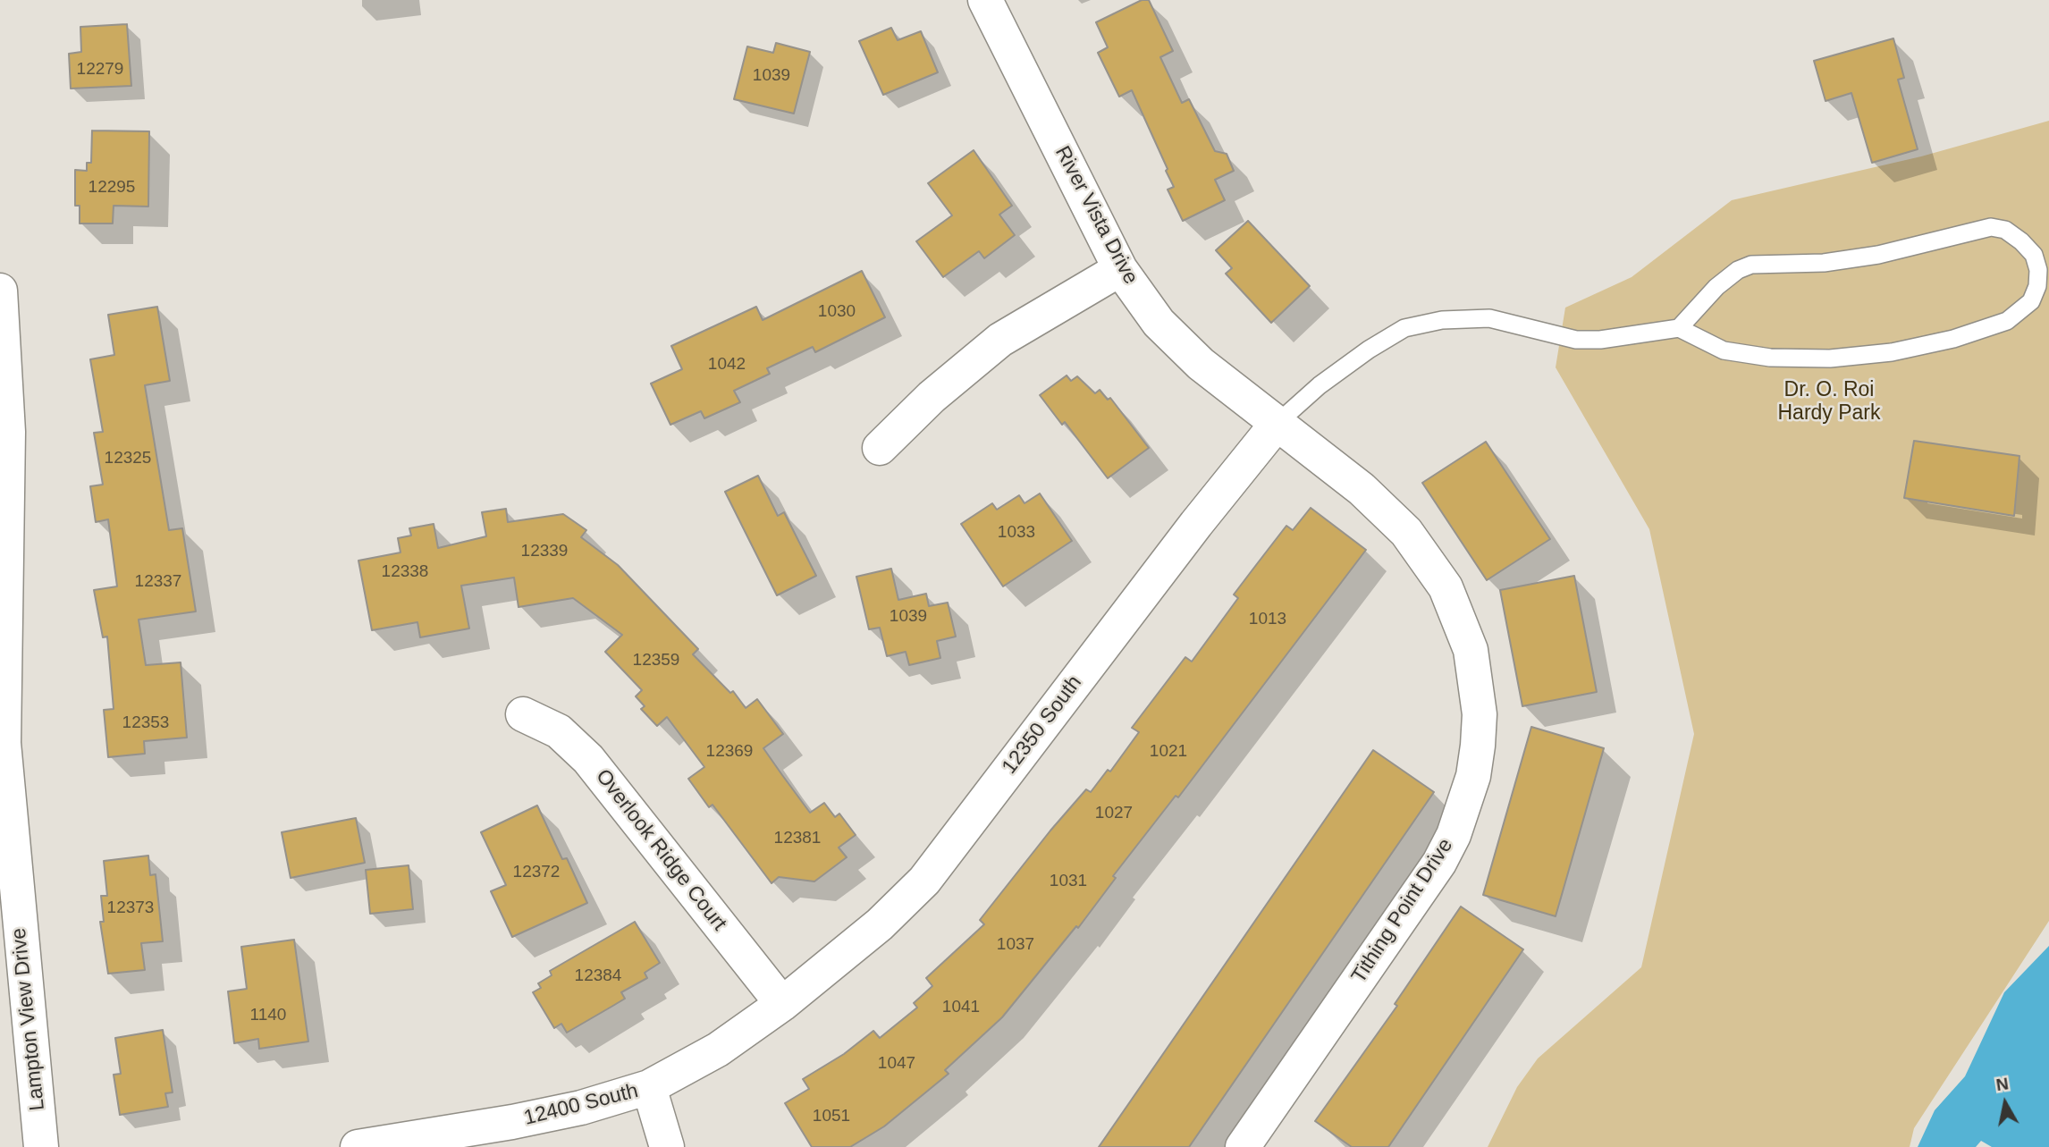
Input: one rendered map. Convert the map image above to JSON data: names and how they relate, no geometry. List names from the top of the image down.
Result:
{
  "streets": {
    "street": [
      "River Vista Drive",
      "12350 South",
      "Overlook Ridge Court",
      "Tithing Point Drive",
      "Lampton View Drive",
      "12400 South"
    ]
  },
  "crossings": [
    ["River Vista Drive", "12350 South"],
    ["River Vista Drive", "Tithing Point Drive"],
    ["12350 South", "Overlook Ridge Court"],
    ["12350 South", "Tithing Point Drive"],
    ["12350 South", "12400 South"],
    ["Overlook Ridge Court", "12400 South"]
  ],
  "parks": ["Dr. O. Roi Hardy Park"],
  "house_numbers": [
    "12279",
    "1039",
    "12295",
    "1030",
    "1042",
    "12325",
    "1033",
    "12339",
    "12338",
    "12337",
    "1039",
    "1013",
    "12359",
    "12353",
    "12369",
    "1021",
    "1027",
    "12381",
    "12372",
    "1031",
    "12373",
    "1037",
    "12384",
    "1041",
    "1140",
    "1047",
    "1051"
  ],
  "north": "top"
}
